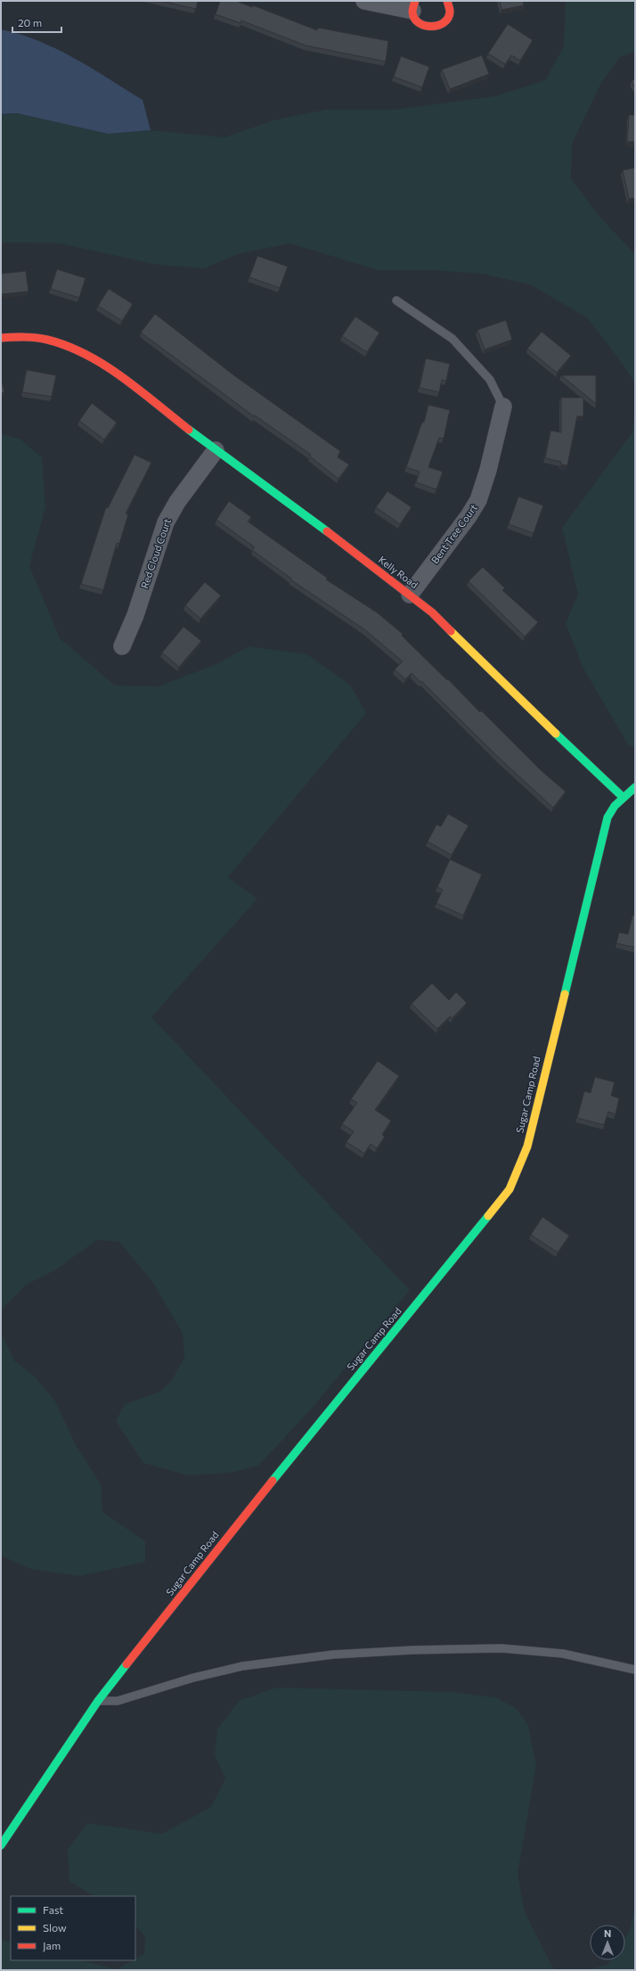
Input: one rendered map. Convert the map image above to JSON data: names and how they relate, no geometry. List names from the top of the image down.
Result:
{
  "streets": {
    "street": [
      "Bent Tree Court",
      "Red Cloud Court",
      "Kelly Road",
      "Sugar Camp Road"
    ]
  },
  "crossings": [
    ["Bent Tree Court", "Kelly Road"],
    ["Red Cloud Court", "Kelly Road"],
    ["Kelly Road", "Sugar Camp Road"]
  ],
  "legend": ["Fast", "Slow", "Jam"],
  "scale_bar": "20 m",
  "north": "top"
}
